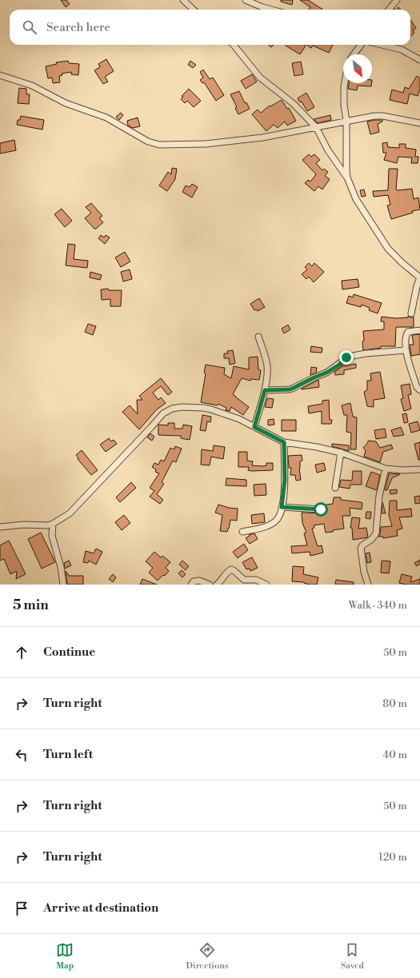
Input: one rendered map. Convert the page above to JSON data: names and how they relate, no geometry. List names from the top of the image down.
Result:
{
  "north": "bottom right",
  "page": {
    "search": "Search here",
    "heading": ["5 min", "Walk · 340 m"],
    "list": [
      ["Continue", "50 m"],
      ["Turn right", "80 m"],
      ["Turn left", "40 m"],
      ["Turn right", "50 m"],
      ["Turn right", "120 m"],
      "Arrive at destination"
    ],
    "nav": ["Map", "Directions", "Saved"]
  }
}
